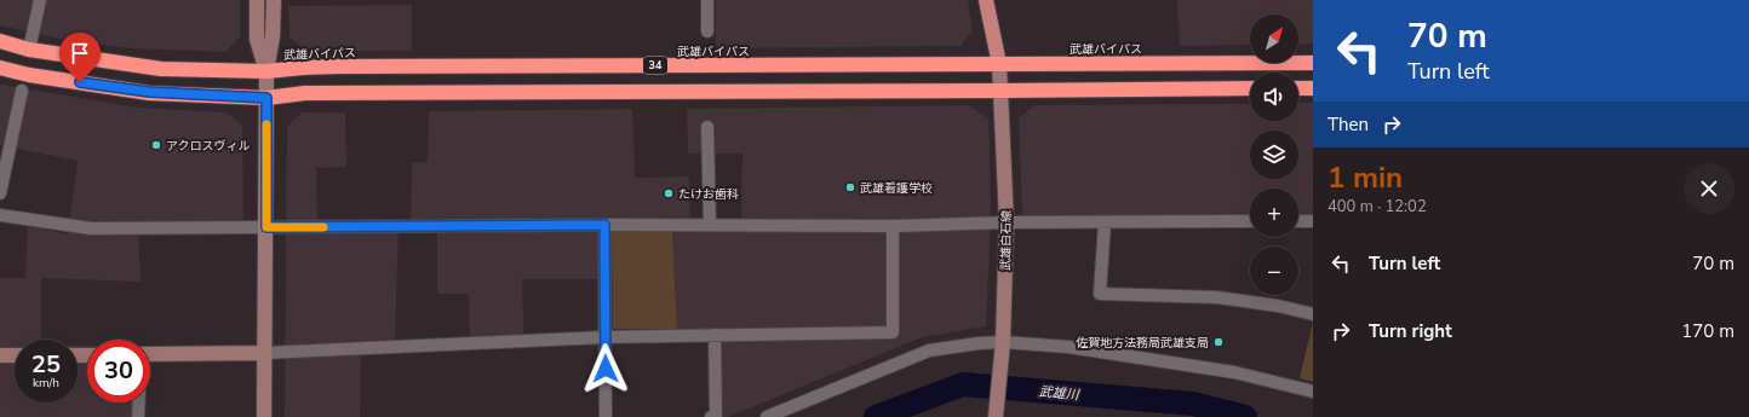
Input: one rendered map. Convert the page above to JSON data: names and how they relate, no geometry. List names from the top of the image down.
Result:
{
  "streets": {
    "highway": ["武雄バイパス", "34"],
    "street": ["武雄白石線"]
  },
  "crossings": [
    ["武雄バイパス", "武雄白石線"],
    ["34", "武雄白石線"]
  ],
  "water": ["武雄川"],
  "places": [
    "アクロスヴィル",
    "武雄看護学校",
    "たけお歯科",
    "佐賀地方法務局武雄支局"
  ],
  "north": "top right",
  "page": {
    "turn": ["70 m", "Turn left"],
    "map_buttons": ["+", "−"],
    "then": "Then",
    "heading": ["1 min", "400 m · 12:02"],
    "list": [
      {
        "name": "Turn left",
        "value": "70 m"
      },
      {
        "name": "Turn right",
        "value": "170 m"
      }
    ],
    "speed": "25 km/h",
    "limit": "30"
  }
}
